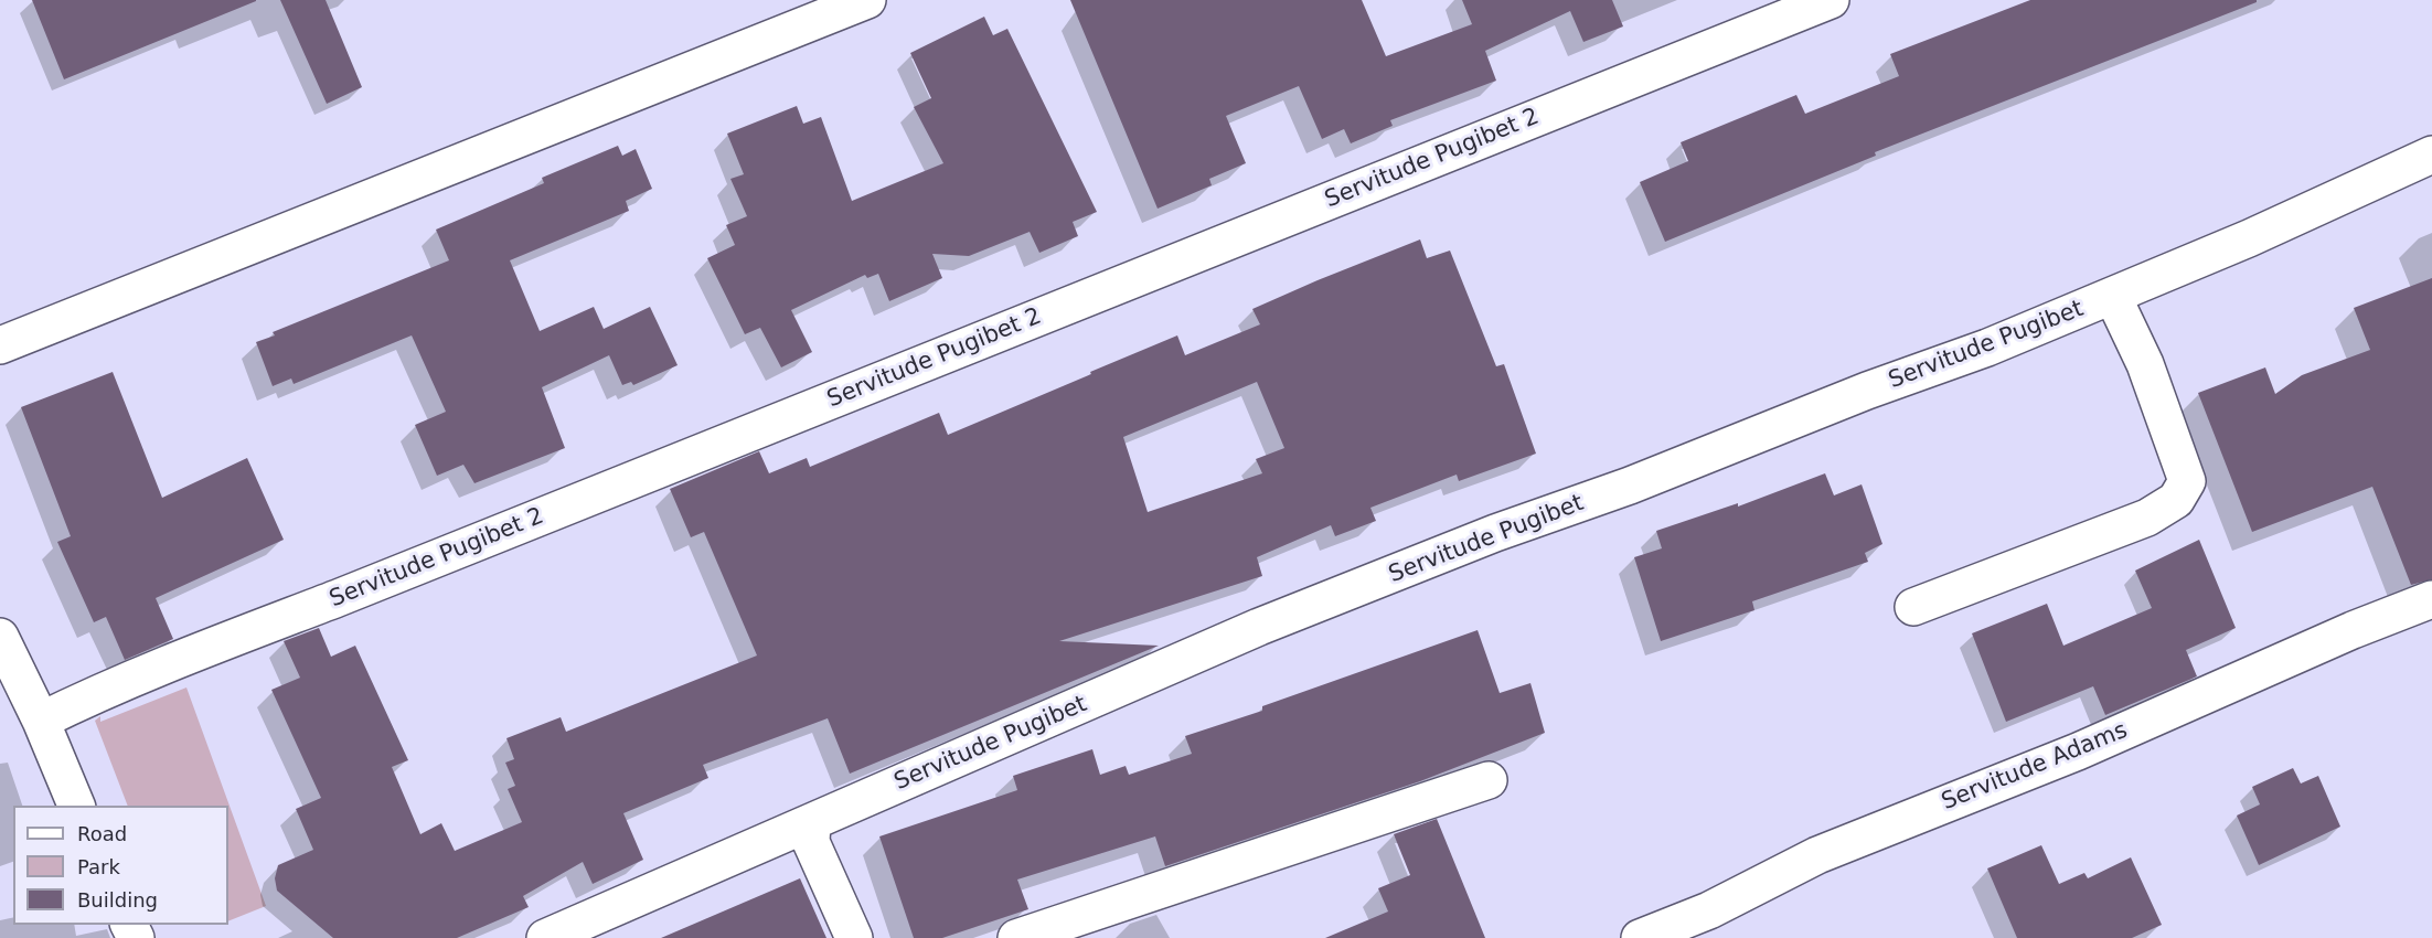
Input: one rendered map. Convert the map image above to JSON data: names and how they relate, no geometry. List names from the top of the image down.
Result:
{
  "streets": {
    "street": ["Servitude Pugibet 2", "Servitude Pugibet", "Servitude Adams"]
  },
  "legend": ["Road", "Park", "Building"]
}
